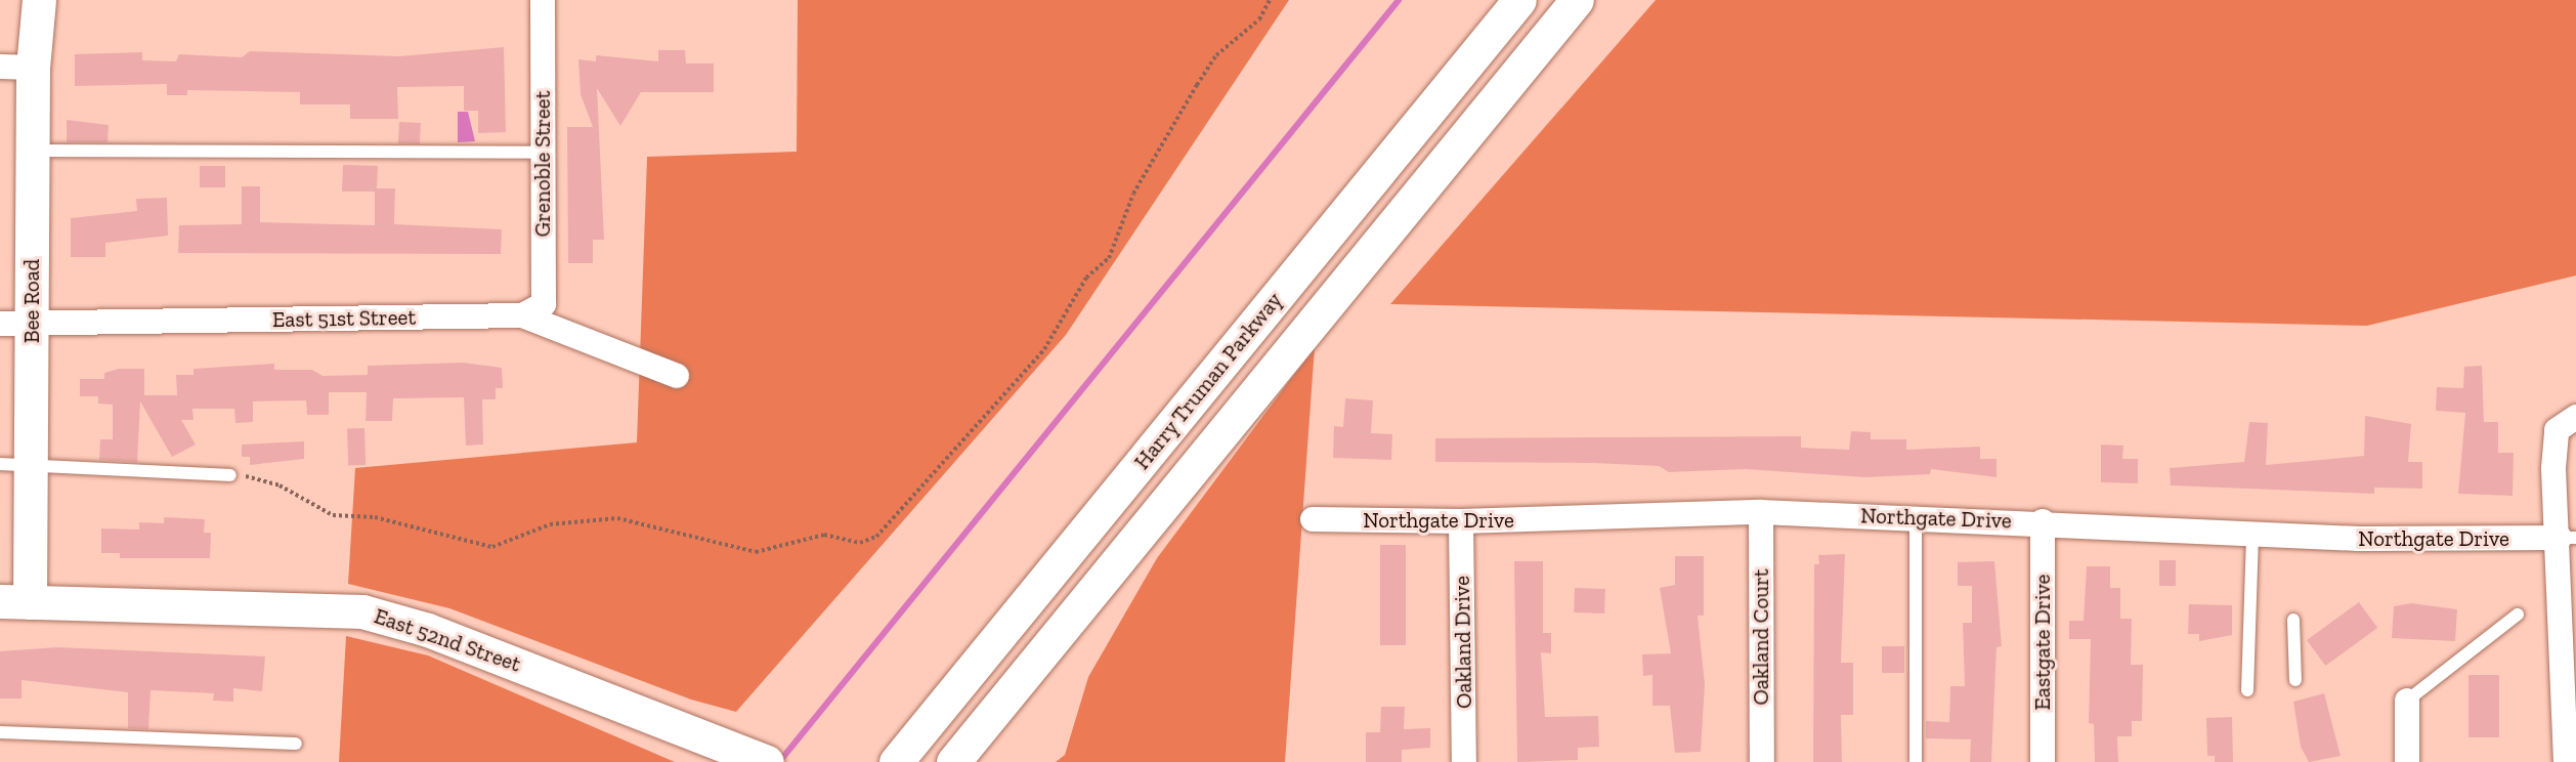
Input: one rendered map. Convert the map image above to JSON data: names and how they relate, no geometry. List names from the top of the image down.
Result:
{
  "streets": {
    "main road": ["Bee Road", "Harry Truman Parkway", "East 52nd Street"],
    "street": [
      "Grenoble Street",
      "East 51st Street",
      "Northgate Drive",
      "Oakland Court",
      "Oakland Drive",
      "Eastgate Drive"
    ]
  },
  "crossings": [
    ["Grenoble Street", "East 51st Street"],
    ["Bee Road", "East 51st Street"],
    ["Bee Road", "East 52nd Street"],
    ["Northgate Drive", "Oakland Court"],
    ["Northgate Drive", "Oakland Drive"],
    ["Northgate Drive", "Eastgate Drive"]
  ]
}
